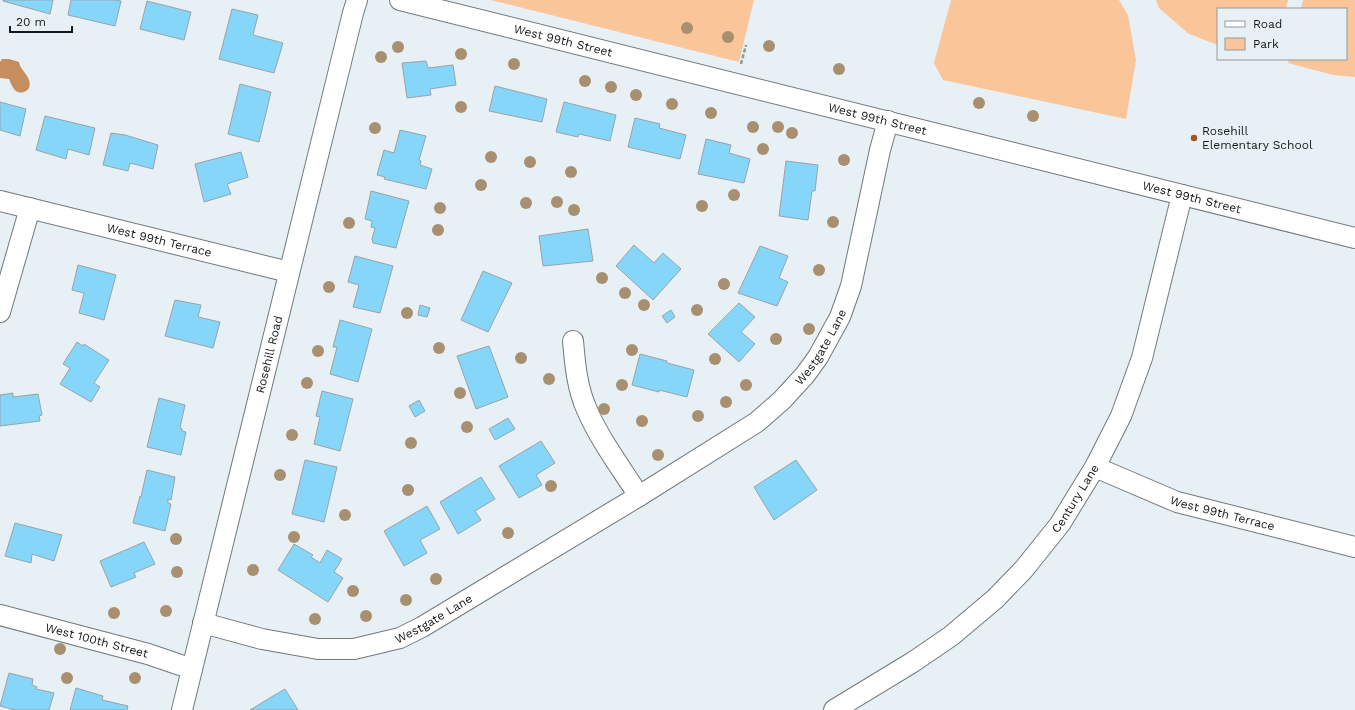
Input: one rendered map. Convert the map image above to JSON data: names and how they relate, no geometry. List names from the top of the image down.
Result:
{
  "streets": {
    "street": [
      "West 99th Street",
      "West 99th Terrace",
      "Westgate Lane",
      "Rosehill Road",
      "Century Lane",
      "West 100th Street"
    ]
  },
  "crossings": [
    ["West 99th Street", "Westgate Lane"],
    ["West 99th Street", "Century Lane"],
    ["West 99th Terrace", "Rosehill Road"],
    ["West 99th Terrace", "Century Lane"],
    ["Westgate Lane", "Rosehill Road"],
    ["Rosehill Road", "West 100th Street"]
  ],
  "places": ["Rosehill Elementary School"],
  "legend": ["Road", "Park"],
  "scale_bar": "20 m"
}
